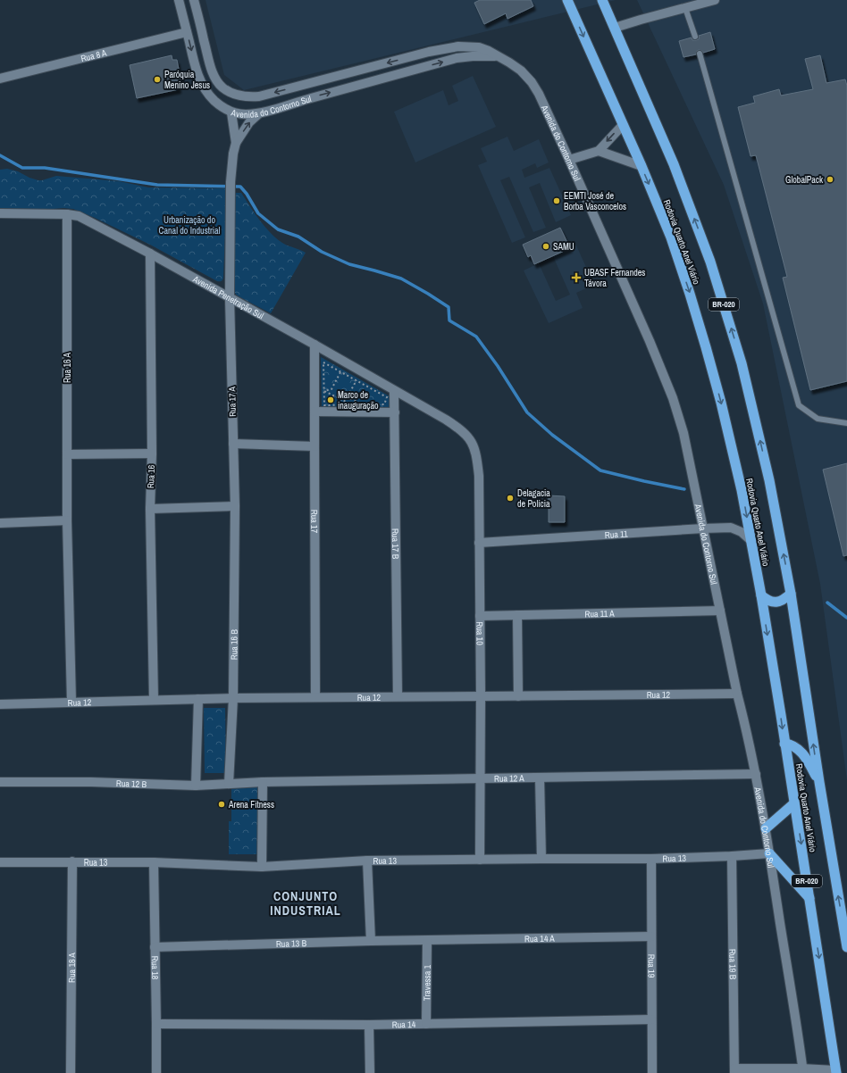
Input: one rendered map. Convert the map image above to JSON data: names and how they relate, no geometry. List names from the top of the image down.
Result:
{
  "streets": {
    "highway": ["Rodovia Quarto Anel Viário", "BR-020"],
    "street": [
      "Rua 8 A",
      "Avenida do Contorno Sul",
      "Avenida Penetração Sul",
      "Rua 16 A",
      "Rua 17 A",
      "Rua 16",
      "Rua 17",
      "Rua 11",
      "Rua 17 B",
      "Rua 11 A",
      "Rua 10",
      "Rua 16 B",
      "Rua 12",
      "Rua 12 A",
      "Rua 12 B",
      "Rua 13",
      "Rua 14 A",
      "Rua 13 B",
      "Rua 19 B",
      "Rua 19",
      "Rua 18 A",
      "Rua 18",
      "Travessa 1",
      "Rua 14"
    ]
  },
  "crossings": [
    ["Rua 8 A", "Avenida do Contorno Sul"],
    ["Avenida do Contorno Sul", "Rua 11"],
    ["Avenida do Contorno Sul", "Rua 11 A"],
    ["Avenida do Contorno Sul", "Rua 12"],
    ["Avenida do Contorno Sul", "Rua 12 A"],
    ["Avenida do Contorno Sul", "Rua 13"],
    ["Rodovia Quarto Anel Viário", "Rua 11"],
    ["Avenida Penetração Sul", "Rua 16 A"],
    ["Avenida Penetração Sul", "Rua 17 A"],
    ["Avenida Penetração Sul", "Rua 16"],
    ["Avenida Penetração Sul", "Rua 17"],
    ["Avenida Penetração Sul", "Rua 17 B"],
    ["Avenida Penetração Sul", "Rua 10"],
    ["Rua 17 A", "Rua 16 B"],
    ["Rua 16", "Rua 12"],
    ["Rua 17", "Rua 12"],
    ["Rua 11", "Rua 10"],
    ["Rua 17 B", "Rua 12"],
    ["Rua 11 A", "Rua 10"],
    ["Rua 10", "Rua 12"],
    ["Rua 10", "Rua 12 A"],
    ["Rua 10", "Rua 13"],
    ["Rua 16 B", "Rua 12"],
    ["Rua 16 B", "Rua 12 B"],
    ["Rua 12 A", "Rua 12 B"],
    ["Rua 13", "Rua 19 B"],
    ["Rua 13", "Rua 19"],
    ["Rua 13", "Rua 18 A"],
    ["Rua 13", "Rua 18"],
    ["Rua 14 A", "Rua 13 B"],
    ["Rua 14 A", "Rua 19"],
    ["Rua 14 A", "Travessa 1"],
    ["Rua 13 B", "Rua 18"],
    ["Rua 13 B", "Travessa 1"],
    ["Rua 19", "Rua 14"],
    ["Rua 18", "Rua 14"],
    ["Travessa 1", "Rua 14"]
  ],
  "districts": ["CONJUNTO INDUSTRIAL"],
  "parks": ["Urbanização do Canal do Industrial"],
  "places": {
    "other": [
      "Paróquia Menino Jesus",
      "GlobalPack",
      "EEMTI José de Borba Vasconcelos",
      "SAMU",
      "Marco de inauguração",
      "Delagacia de Polícia",
      "Arena Fitness"
    ],
    "health": ["UBASF Fernandes Távora"]
  }
}
